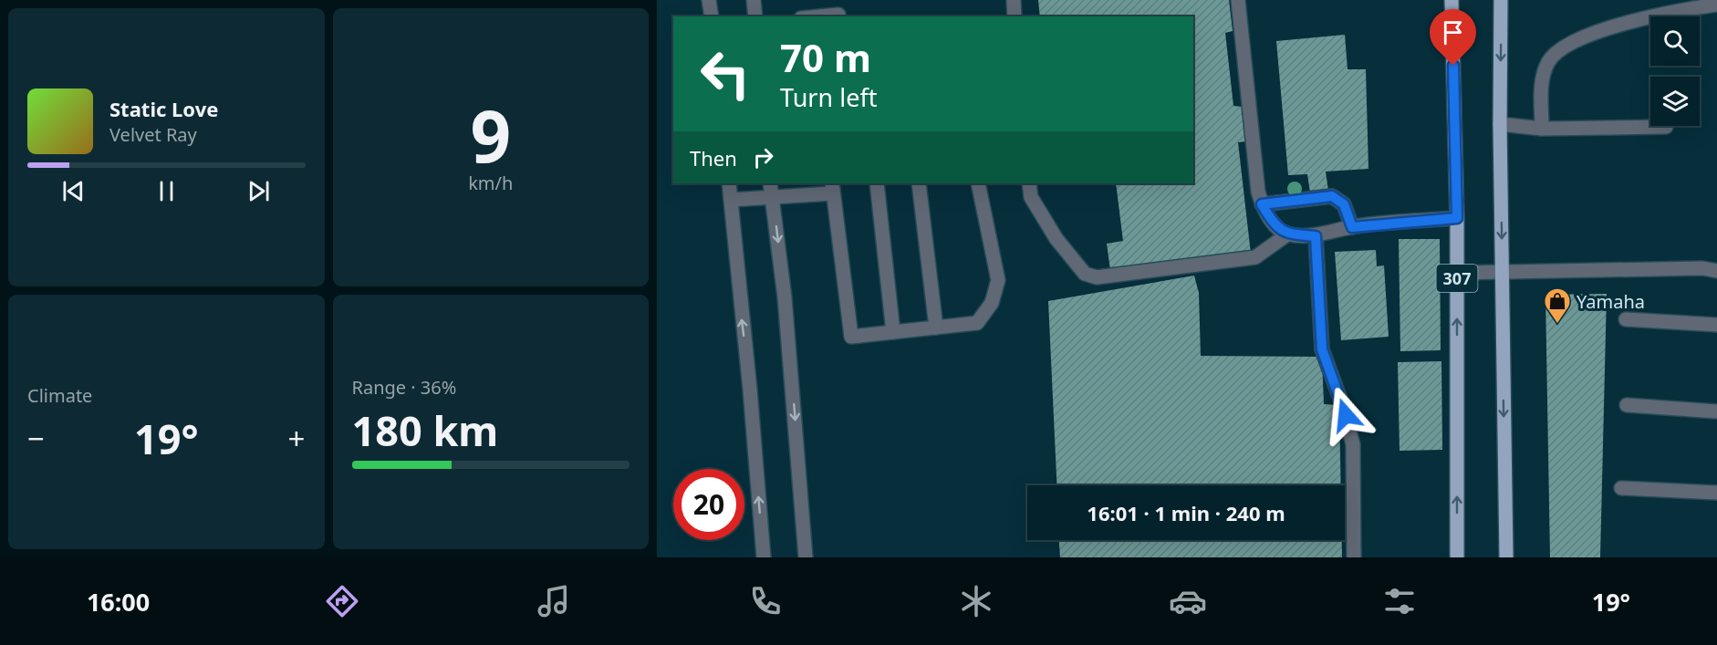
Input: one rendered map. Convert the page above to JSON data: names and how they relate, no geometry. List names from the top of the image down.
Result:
{
  "streets": {
    "main road": ["307"]
  },
  "places": {
    "shop": ["Yamaha"]
  },
  "page": {
    "tile": [
      ["9", "km/h"],
      "Climate",
      ["Range · 36%", "180 km"]
    ],
    "turn": ["70 m", "Turn left"],
    "song": ["Static Love", "Velvet Ray"],
    "then": "Then",
    "heat": ["−", "19°", "+"],
    "limit": "20",
    "trip": "16:01 · 1 min · 240 m",
    "tabs": ["16:00", "19°"]
  }
}
